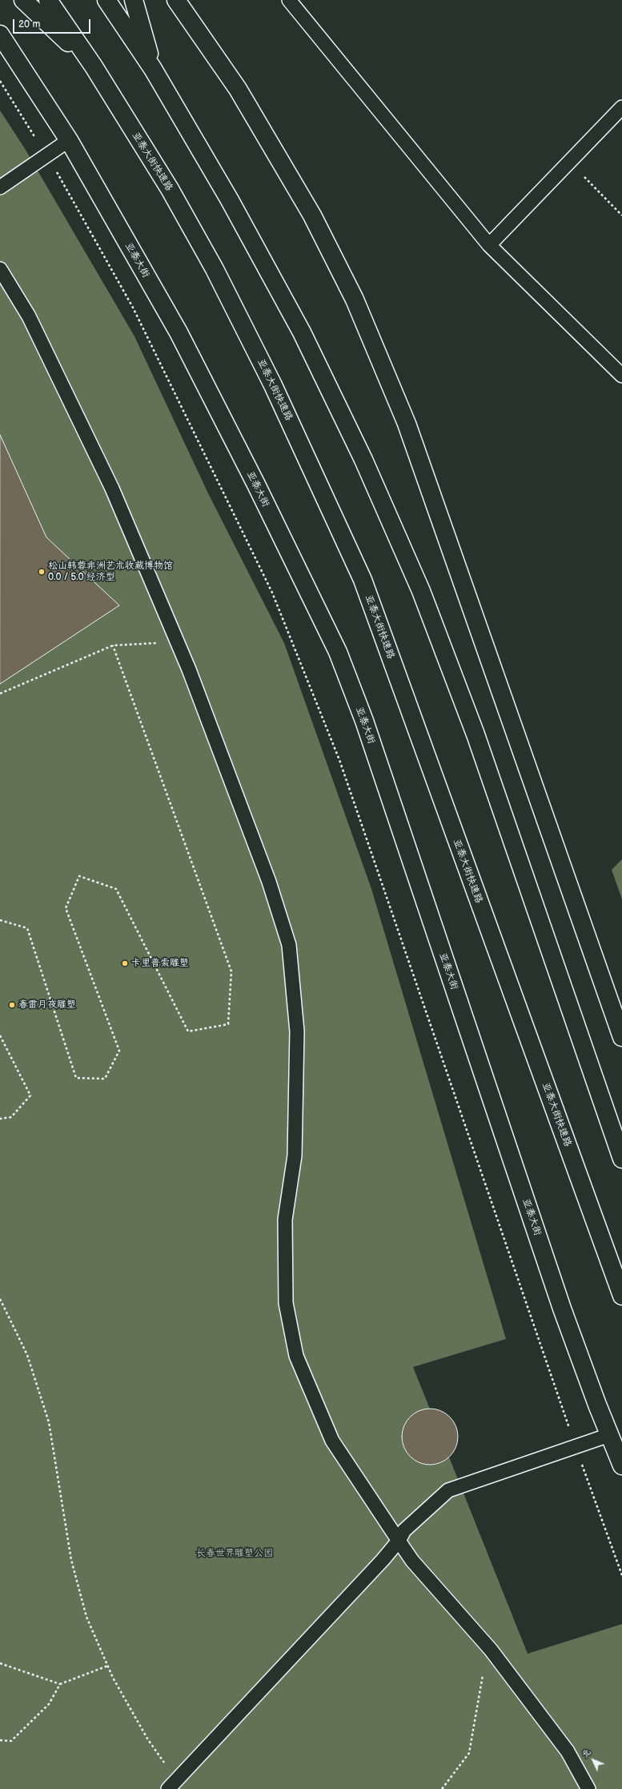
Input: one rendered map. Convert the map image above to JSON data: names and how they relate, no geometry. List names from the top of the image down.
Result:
{
  "streets": {
    "main road": ["亚泰大街快速路", "亚泰大街"]
  },
  "parks": ["长春世界雕塑公园"],
  "places": ["松山韩蓉非洲艺术收藏博物馆 0.0 / 5.0 经济型", "卡里普索雕塑", "春雷月夜雕塑"],
  "scale_bar": "20 m",
  "north": "top left"
}
